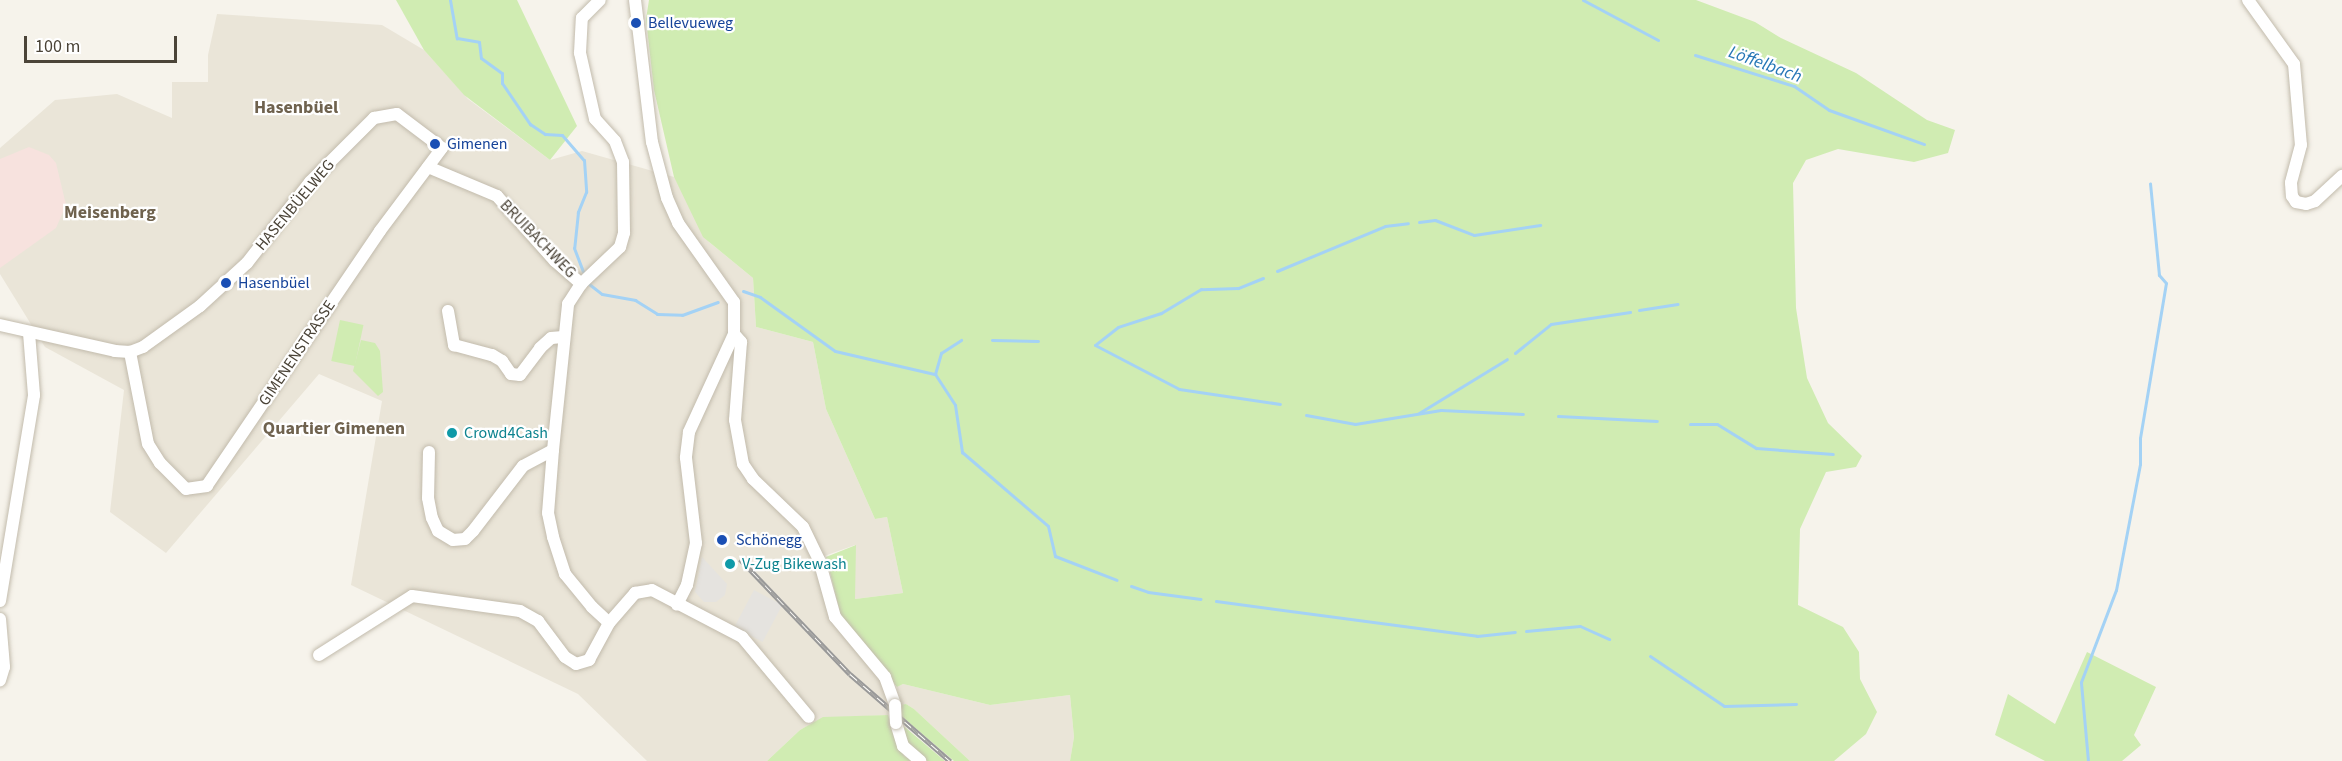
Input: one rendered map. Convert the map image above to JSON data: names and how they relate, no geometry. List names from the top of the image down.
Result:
{
  "streets": {
    "street": ["HASENBÜELWEG", "BRUIBACHWEG", "GIMENENSTRASSE"]
  },
  "crossings": [
    ["HASENBÜELWEG", "BRUIBACHWEG"],
    ["HASENBÜELWEG", "GIMENENSTRASSE"],
    ["BRUIBACHWEG", "GIMENENSTRASSE"]
  ],
  "districts": ["Hasenbüel", "Meisenberg", "Quartier Gimenen"],
  "water": ["Löffelbach"],
  "places": [
    "Bellevueweg",
    "Gimenen",
    "Hasenbüel",
    "Crowd4Cash",
    "Schönegg",
    "V-Zug Bikewash"
  ],
  "scale_bar": "100 m"
}
